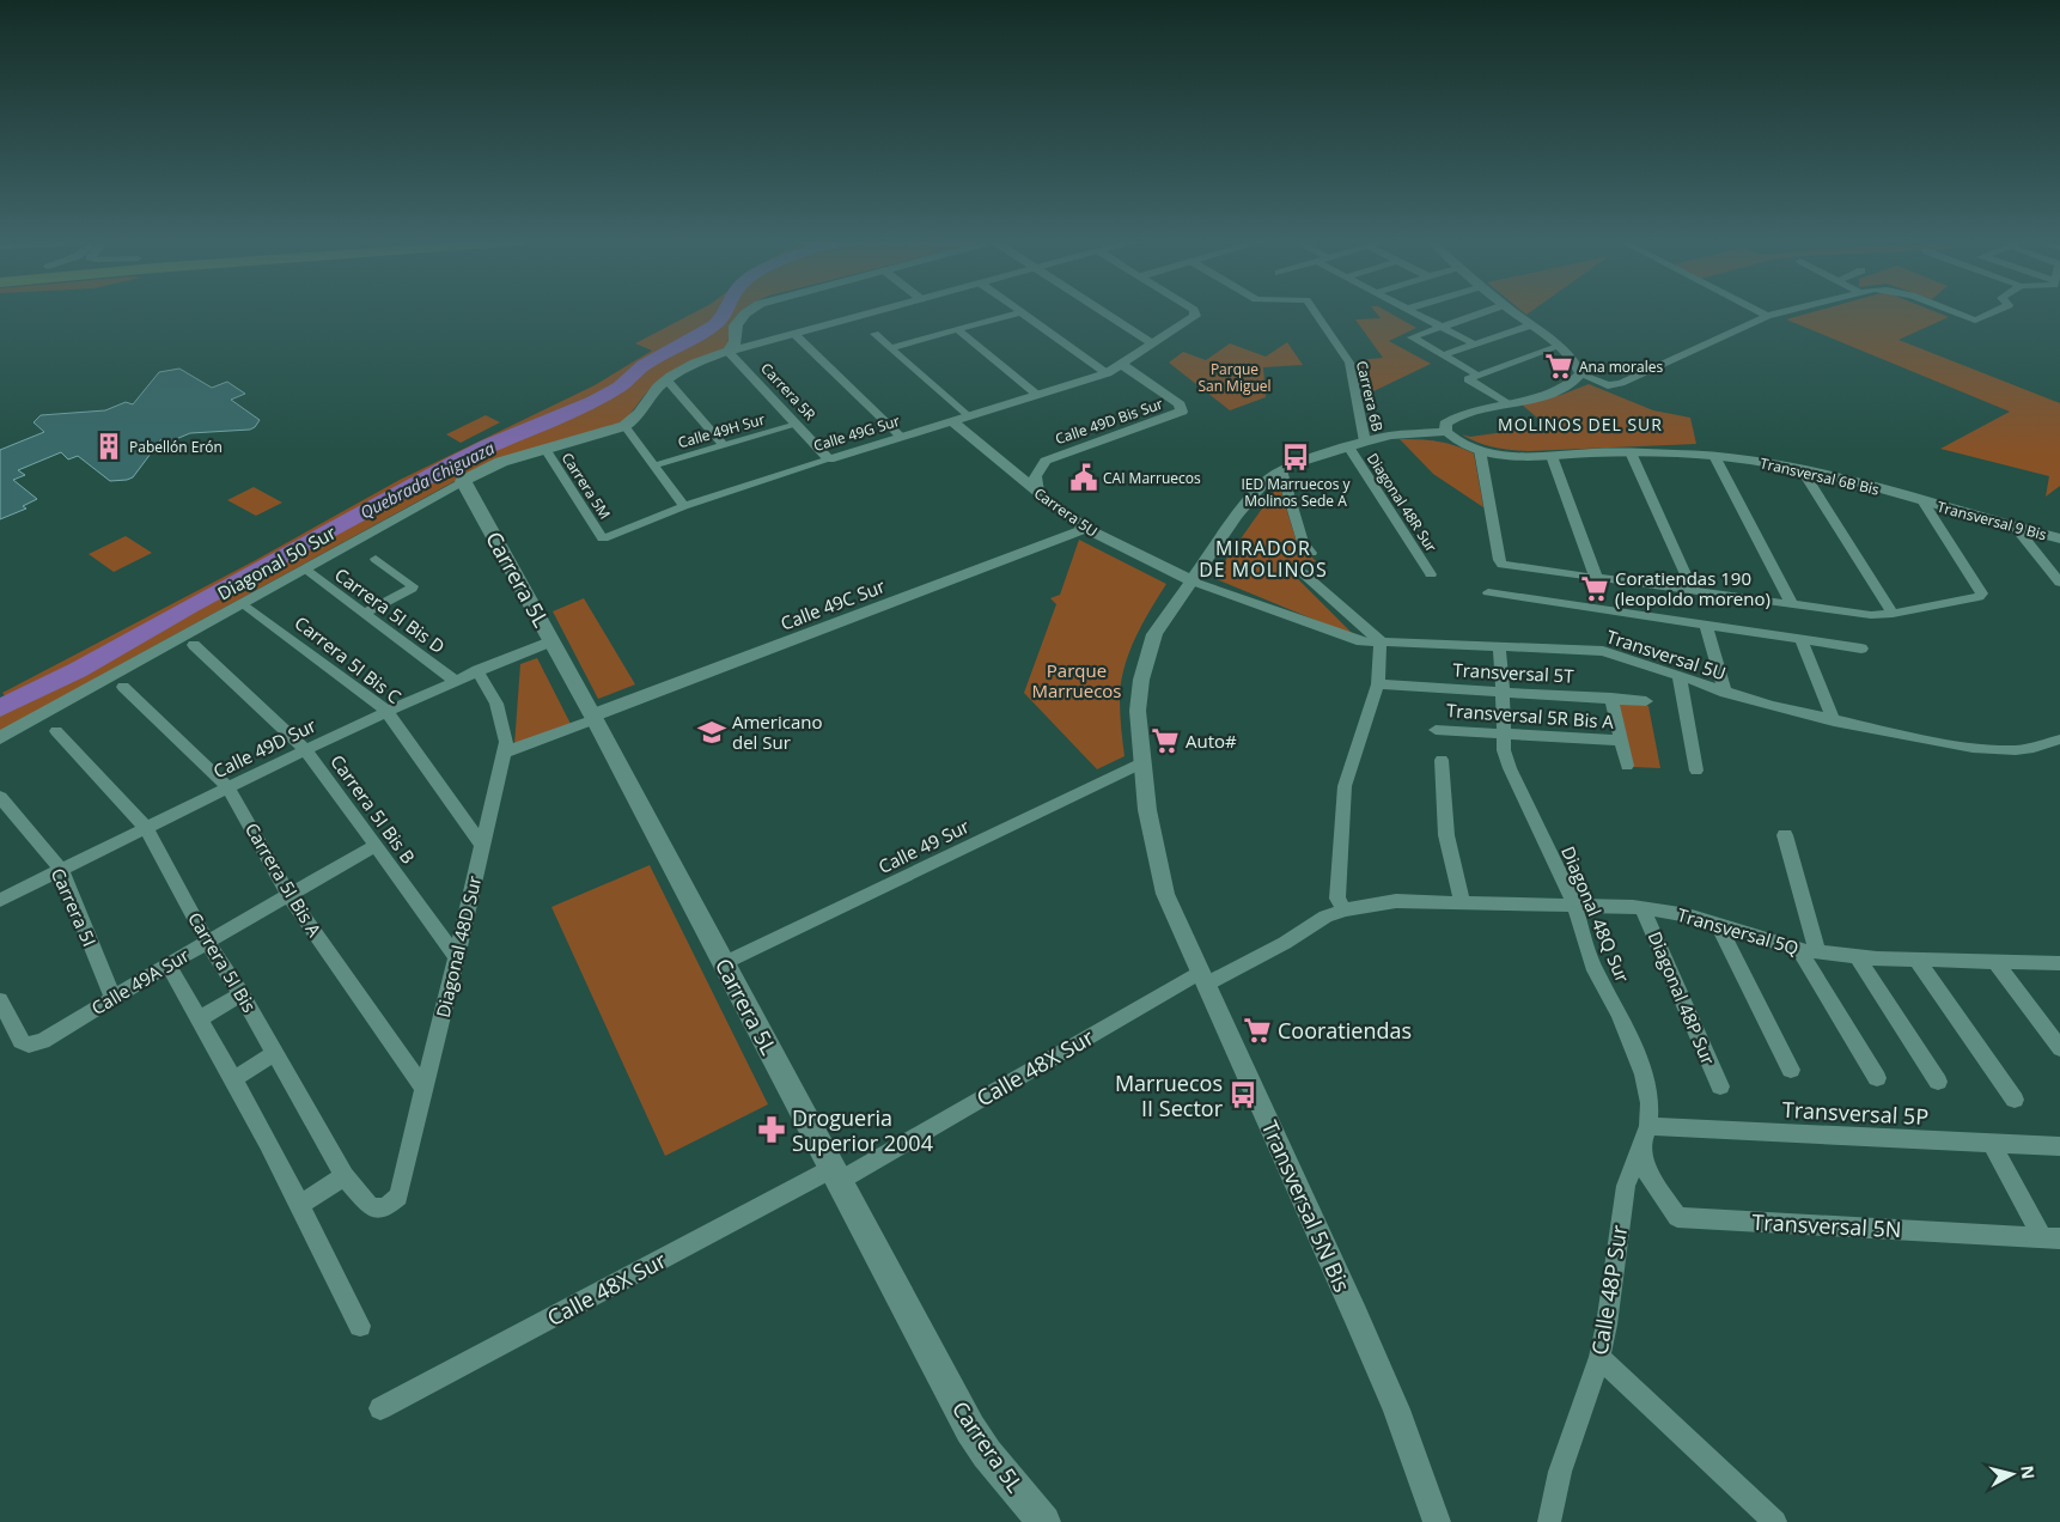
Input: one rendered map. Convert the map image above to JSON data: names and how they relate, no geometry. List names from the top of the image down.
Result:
{
  "streets": {
    "main road": ["Diagonal 50 Sur", "Carrera 5L"],
    "street": [
      "Carrera 5R",
      "Carrera 6B",
      "Calle 49D Bis Sur",
      "Calle 49H Sur",
      "Calle 49G Sur",
      "Transversal 6B Bis",
      "Carrera 5M",
      "Diagonal 48R Sur",
      "Carrera 5U",
      "Transversal 9 Bis",
      "Calle 49C Sur",
      "Carrera 5I Bis D",
      "Transversal 5U",
      "Carrera 5I Bis C",
      "Transversal 5T",
      "Transversal 5R Bis A",
      "Calle 49D Sur",
      "Carrera 5I Bis B",
      "Calle 49 Sur",
      "Carrera 5I Bis A",
      "Carrera 5I",
      "Diagonal 48Q Sur",
      "Transversal 5Q",
      "Diagonal 48D Sur",
      "Carrera 5I Bis",
      "Calle 49A Sur",
      "Diagonal 48P Sur",
      "Calle 48X Sur",
      "Transversal 5P",
      "Transversal 5N Bis",
      "Transversal 5N",
      "Calle 48P Sur"
    ]
  },
  "crossings": [
    ["Carrera 5R", "Calle 49H Sur"],
    ["Carrera 5R", "Calle 49G Sur"],
    ["Calle 49D Bis Sur", "Calle 49G Sur"],
    ["Calle 49D Bis Sur", "Carrera 5U"],
    ["Calle 49G Sur", "Carrera 5M"],
    ["Calle 49G Sur", "Carrera 5U"],
    ["Transversal 6B Bis", "Transversal 9 Bis"],
    ["Carrera 5M", "Diagonal 50 Sur"],
    ["Carrera 5U", "Calle 49C Sur"],
    ["Carrera 5U", "Transversal 5U"],
    ["Carrera 5U", "Transversal 5N Bis"],
    ["Diagonal 50 Sur", "Carrera 5L"],
    ["Diagonal 50 Sur", "Carrera 5I Bis D"],
    ["Diagonal 50 Sur", "Carrera 5I Bis C"],
    ["Carrera 5L", "Calle 49C Sur"],
    ["Carrera 5L", "Calle 49D Sur"],
    ["Carrera 5L", "Calle 49 Sur"],
    ["Carrera 5L", "Calle 48X Sur"],
    ["Calle 49C Sur", "Diagonal 48D Sur"],
    ["Carrera 5I Bis D", "Calle 49D Sur"],
    ["Transversal 5U", "Diagonal 48Q Sur"],
    ["Transversal 5U", "Transversal 5N Bis"],
    ["Carrera 5I Bis C", "Calle 49D Sur"],
    ["Carrera 5I Bis C", "Diagonal 48D Sur"],
    ["Transversal 5T", "Diagonal 48Q Sur"],
    ["Transversal 5R Bis A", "Diagonal 48Q Sur"],
    ["Calle 49D Sur", "Carrera 5I Bis B"],
    ["Calle 49D Sur", "Carrera 5I Bis A"],
    ["Calle 49D Sur", "Carrera 5I"],
    ["Calle 49D Sur", "Diagonal 48D Sur"],
    ["Calle 49D Sur", "Carrera 5I Bis"],
    ["Carrera 5I Bis B", "Diagonal 48D Sur"],
    ["Carrera 5I Bis B", "Calle 49A Sur"],
    ["Calle 49 Sur", "Transversal 5N Bis"],
    ["Carrera 5I Bis A", "Diagonal 48D Sur"],
    ["Carrera 5I Bis A", "Calle 49A Sur"],
    ["Carrera 5I", "Calle 49A Sur"],
    ["Diagonal 48Q Sur", "Transversal 5Q"],
    ["Diagonal 48Q Sur", "Transversal 5P"],
    ["Diagonal 48Q Sur", "Transversal 5N"],
    ["Diagonal 48Q Sur", "Calle 48P Sur"],
    ["Transversal 5Q", "Diagonal 48P Sur"],
    ["Transversal 5Q", "Calle 48X Sur"],
    ["Diagonal 48D Sur", "Carrera 5I Bis"],
    ["Carrera 5I Bis", "Calle 49A Sur"],
    ["Calle 48X Sur", "Transversal 5N Bis"],
    ["Transversal 5P", "Transversal 5N"],
    ["Transversal 5P", "Calle 48P Sur"],
    ["Transversal 5N", "Calle 48P Sur"]
  ],
  "districts": ["MOLINOS DEL SUR", "MIRADOR DE MOLINOS"],
  "water": ["Quebrada Chiguaza"],
  "parks": ["Parque San Miguel", "Parque Marruecos"],
  "places": {
    "supermarket": [
      "Ana morales",
      "Coratiendas 190 (leopoldo moreno)",
      "Auto#",
      "Cooratiendas"
    ],
    "building": ["Pabellón Erón"],
    "bus stop": ["IED Marruecos y Molinos Sede A", "Marruecos II Sector"],
    "public building": ["CAI Marruecos"],
    "school or university": ["Americano del Sur"],
    "pharmacy": ["Drogueria Superior 2004"]
  },
  "north": "right"
}
